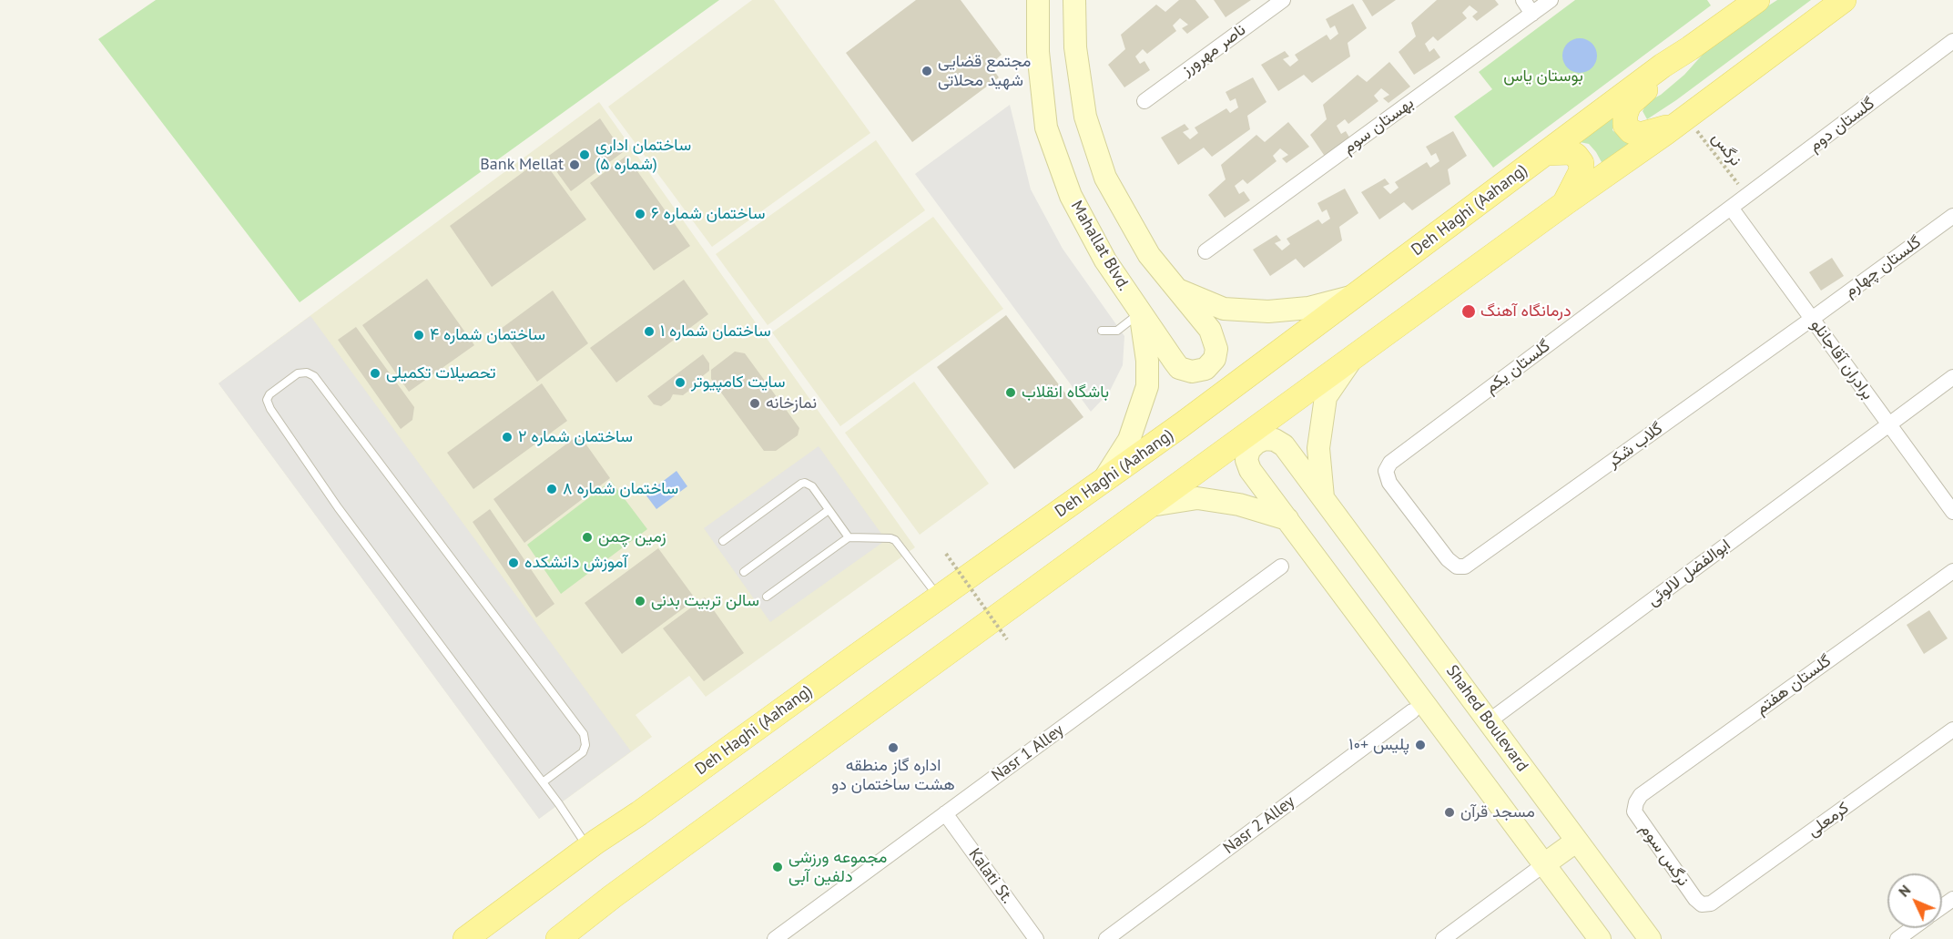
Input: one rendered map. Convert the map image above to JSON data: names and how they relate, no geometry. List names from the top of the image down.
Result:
{
  "streets": {
    "main road": ["Deh Haghi (Aahang)", "Mahallat Blvd.", "Shahed Boulevard"],
    "street": [
      "ناصر مهرورز",
      "گلستان دوم",
      "بهستان سوم",
      "گلستان چهارم",
      "برادران آقاجانلو",
      "گلستان یکم",
      "گلاب شکر",
      "ابوالفضل لالوئی",
      "گلستان هفتم",
      "Nasr 1 Alley",
      "کرمعلی",
      "Nasr 2 Alley",
      "نرگس سوم",
      "Kalati St."
    ],
    "path": ["نرگس"]
  },
  "crossings": [
    ["گلستان دوم", "نرگس"],
    ["گلستان دوم", "برادران آقاجانلو"],
    ["گلستان دوم", "گلستان یکم"],
    ["Deh Haghi (Aahang)", "Mahallat Blvd."],
    ["گلستان چهارم", "برادران آقاجانلو"],
    ["گلستان چهارم", "گلاب شکر"],
    ["برادران آقاجانلو", "گلستان یکم"],
    ["برادران آقاجانلو", "گلاب شکر"],
    ["برادران آقاجانلو", "ابوالفضل لالوئی"],
    ["گلستان یکم", "گلاب شکر"],
    ["ابوالفضل لالوئی", "Shahed Boulevard"],
    ["گلستان هفتم", "نرگس سوم"],
    ["Nasr 1 Alley", "Kalati St."],
    ["کرمعلی", "نرگس سوم"]
  ],
  "parks": ["بوستان یاس"],
  "places": [
    "مجتمع قضایی شهید محلاتی",
    "ساختمان اداری (شماره ۵)",
    "Bank Mellat",
    "ساختمان شماره ۶",
    "درمانگاه آهنگ",
    "ساختمان شماره ۱",
    "ساختمان شماره ۴",
    "تحصیلات تکمیلی",
    "سایت کامپیوتر",
    "باشگاه انقلاب",
    "نمازخانه",
    "ساختمان شماره ۲",
    "ساختمان شماره ۸",
    "زمین چمن",
    "آموزش دانشکده",
    "سالن تربیت بدنی",
    "پلیس +۱۰",
    "اداره گاز منطقه هشت ساختمان دو",
    "مسجد قرآن",
    "مجموعه ورزشی دلفین آبی"
  ],
  "north": "top left"
}
